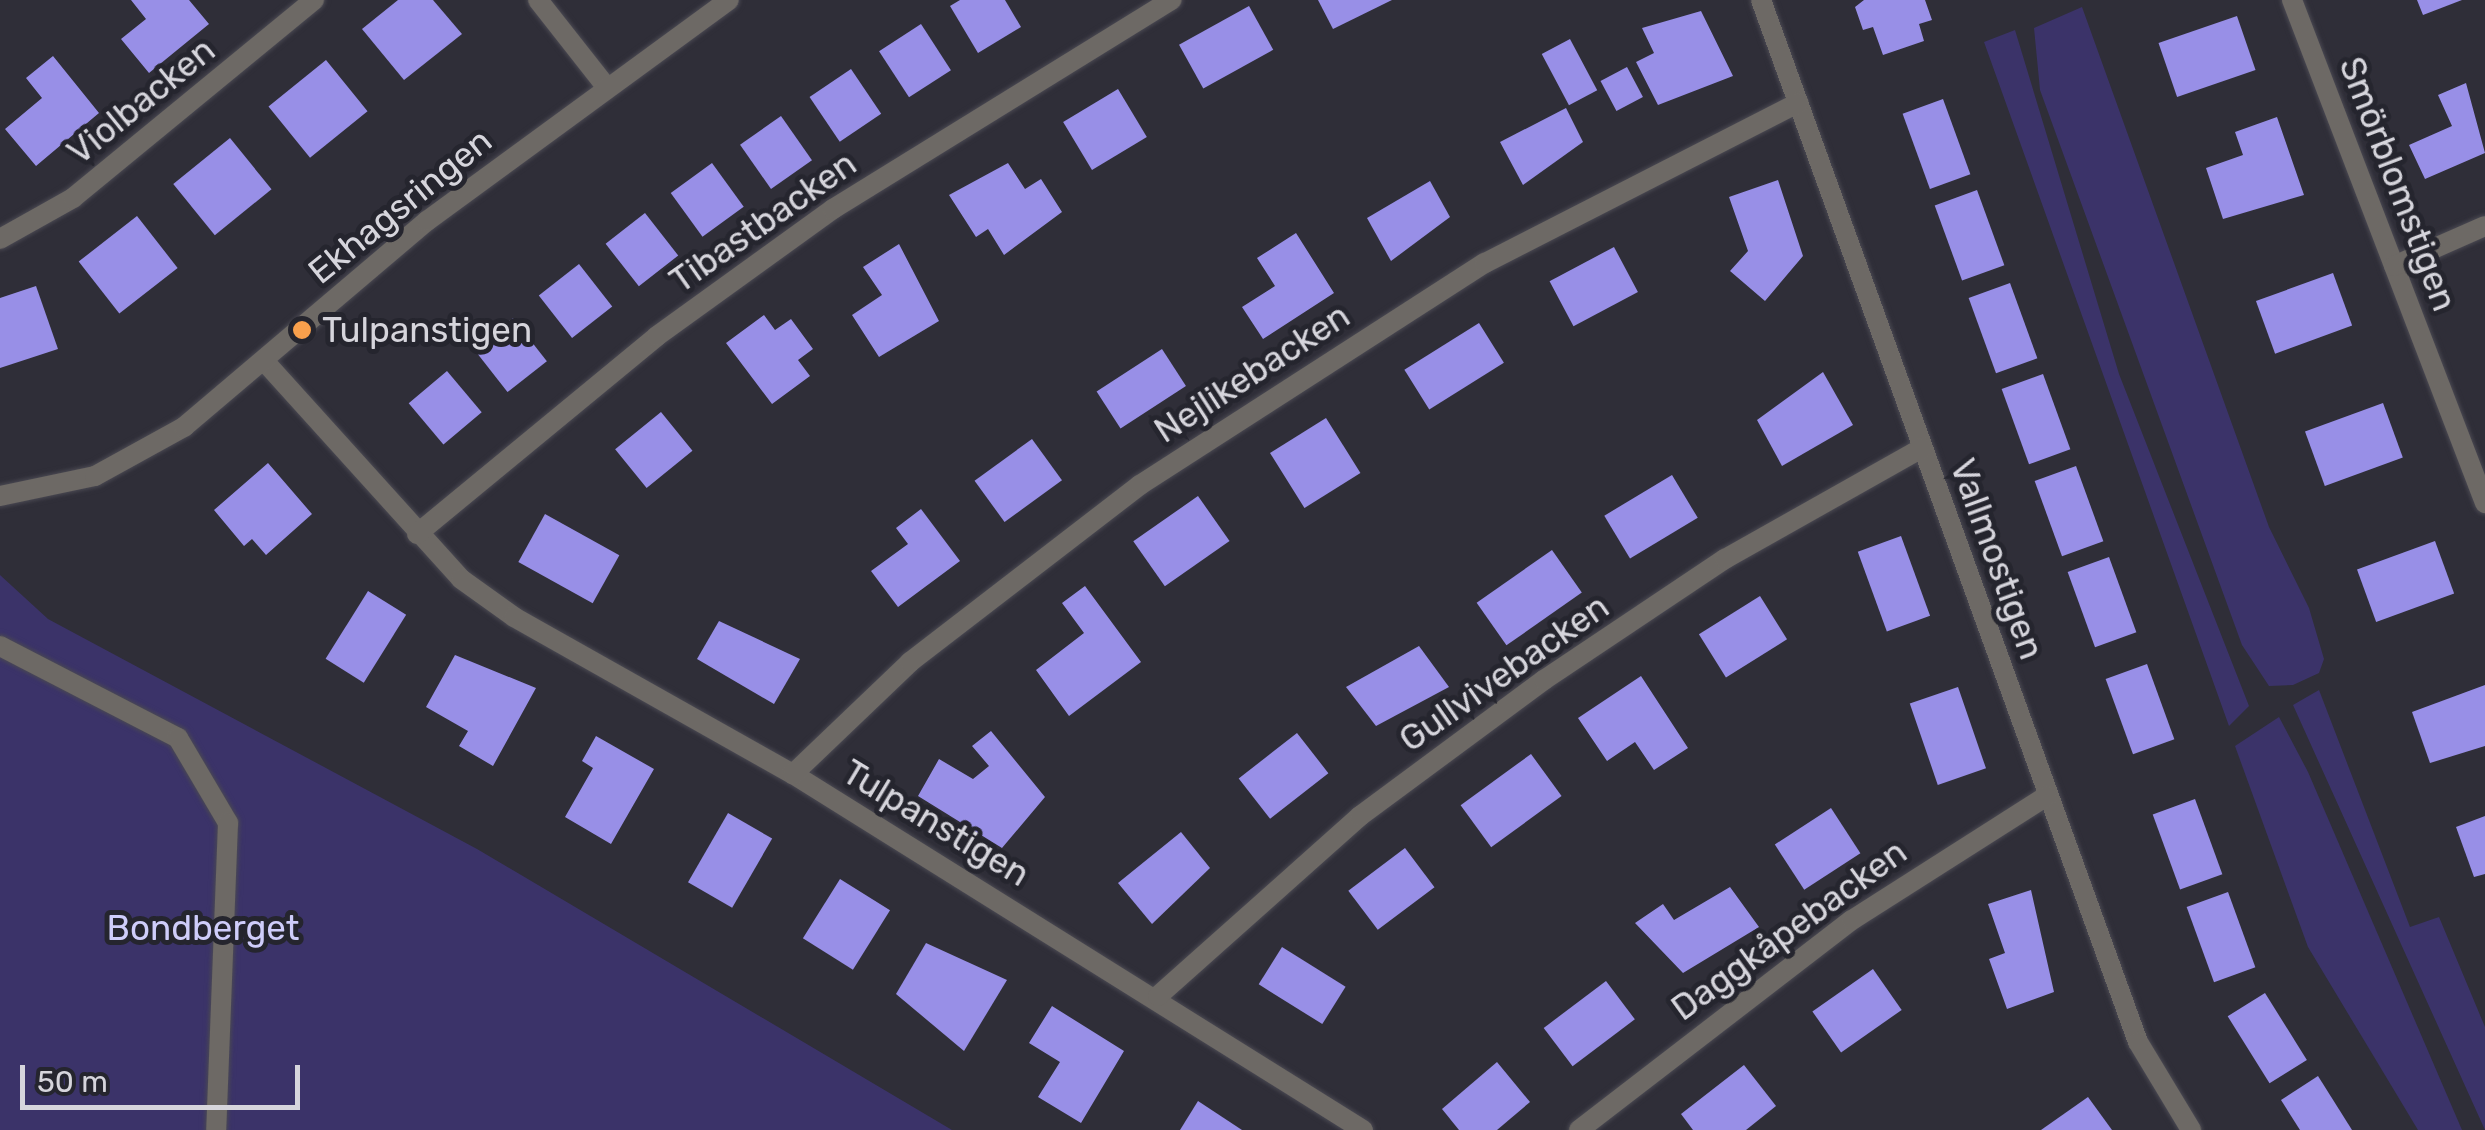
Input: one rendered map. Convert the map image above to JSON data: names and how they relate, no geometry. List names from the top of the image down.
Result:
{
  "streets": {
    "street": [
      "Violbacken",
      "Smörblomstigen",
      "Ekhagsringen",
      "Tibastbacken",
      "Nejlikebacken",
      "Vallmostigen",
      "Gullvivebacken",
      "Tulpanstigen",
      "Daggkåpebacken"
    ]
  },
  "crossings": [
    ["Ekhagsringen", "Tulpanstigen"],
    ["Tibastbacken", "Tulpanstigen"],
    ["Nejlikebacken", "Vallmostigen"],
    ["Nejlikebacken", "Tulpanstigen"],
    ["Vallmostigen", "Gullvivebacken"],
    ["Vallmostigen", "Daggkåpebacken"],
    ["Gullvivebacken", "Tulpanstigen"]
  ],
  "parks": ["Bondberget"],
  "places": ["Tulpanstigen"],
  "scale_bar": "50 m"
}
